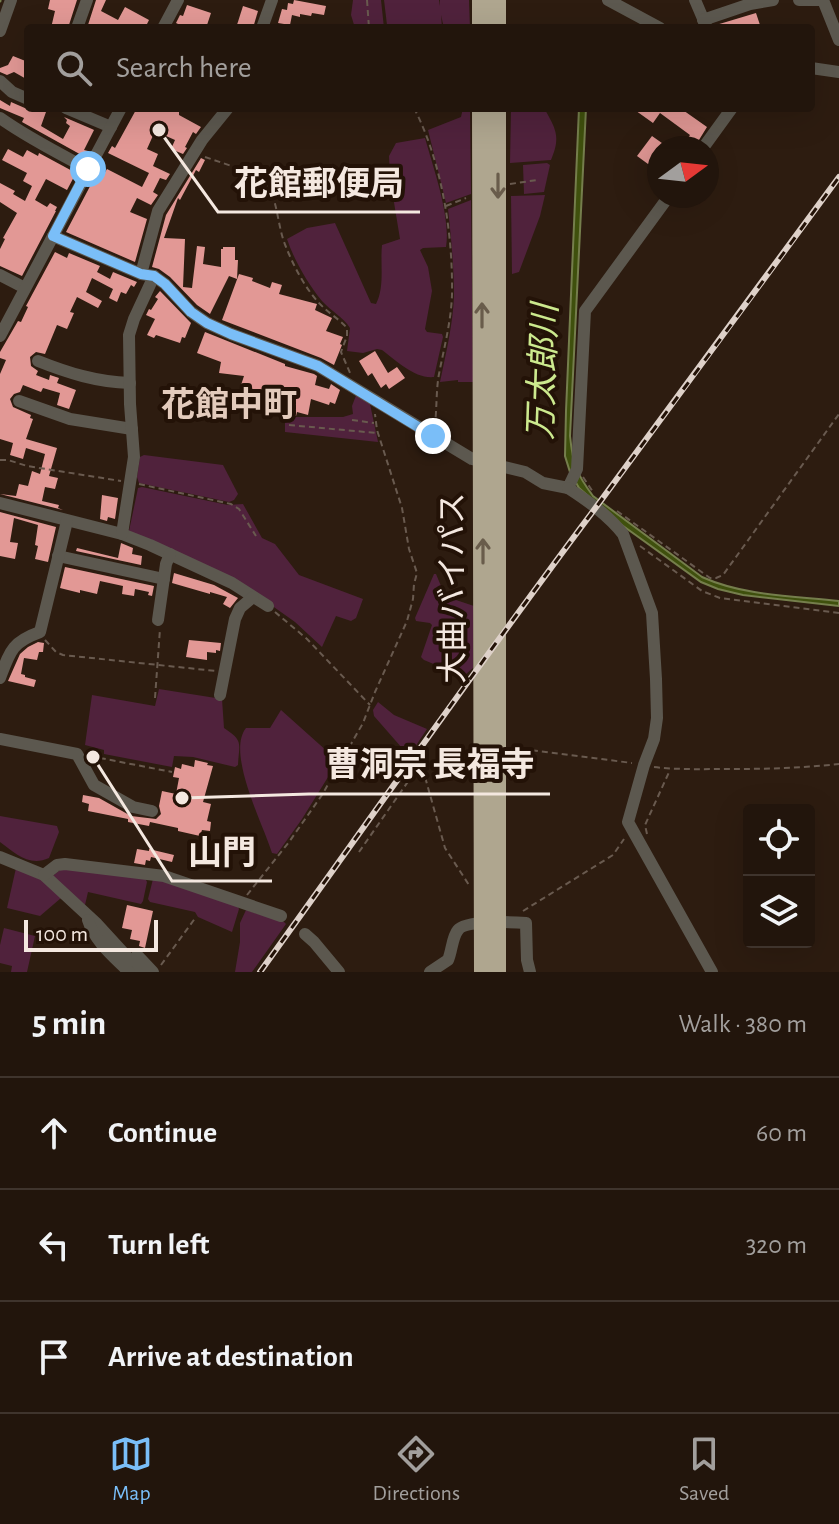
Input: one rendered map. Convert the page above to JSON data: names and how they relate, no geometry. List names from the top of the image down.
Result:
{
  "streets": {
    "highway": ["大曲バイパス"]
  },
  "districts": ["花館中町"],
  "water": ["万太郎川"],
  "places": ["花館郵便局", "山門", "曹洞宗 長福寺"],
  "scale_bar": "100 m",
  "north": "right",
  "page": {
    "search": "Search here",
    "scale": "100 m",
    "heading": ["5 min", "Walk · 380 m"],
    "list": [
      ["Continue", "60 m"],
      ["Turn left", "320 m"],
      "Arrive at destination"
    ],
    "nav": ["Map", "Directions", "Saved"]
  }
}
